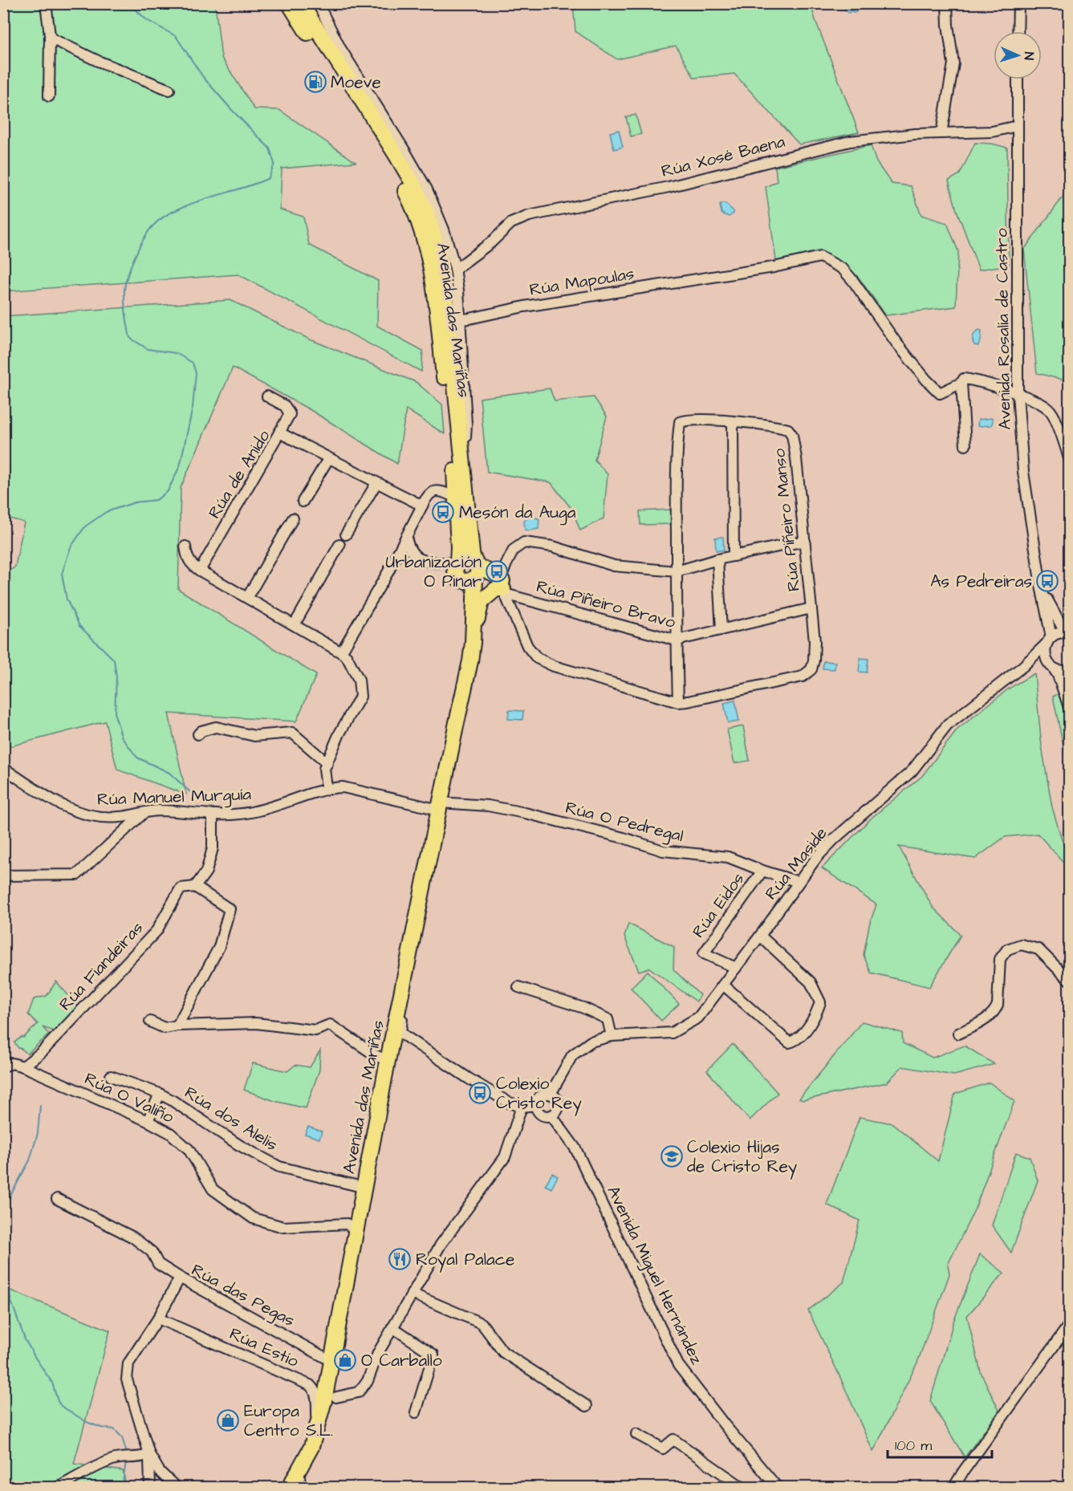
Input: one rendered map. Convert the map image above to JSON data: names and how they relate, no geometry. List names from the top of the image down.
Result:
{
  "streets": {
    "highway": ["Avenida das Mariñas"],
    "street": [
      "Rúa Xosé Baena",
      "Rúa Mapoulas",
      "Avenida Rosalía de Castro",
      "Rúa de Anido",
      "Rúa Piñeiro Manso",
      "Rúa Piñeiro Bravo",
      "Rúa Manuel Murguía",
      "Rúa O Pedregal",
      "Rúa Maside",
      "Rúa Eidos",
      "Rúa Fiandeiras",
      "Rúa O Valiño",
      "Rúa dos Alelis",
      "Avenida Miguel Hernández",
      "Rúa das Pegas",
      "Rúa Estío"
    ]
  },
  "crossings": [
    ["Rúa Xosé Baena", "Avenida das Mariñas"],
    ["Rúa Xosé Baena", "Avenida Rosalía de Castro"],
    ["Rúa Mapoulas", "Avenida das Mariñas"],
    ["Avenida das Mariñas", "Rúa Manuel Murguía"],
    ["Avenida das Mariñas", "Rúa O Pedregal"],
    ["Avenida das Mariñas", "Rúa O Valiño"],
    ["Avenida das Mariñas", "Rúa dos Alelis"],
    ["Avenida das Mariñas", "Rúa das Pegas"],
    ["Avenida das Mariñas", "Rúa Estío"],
    ["Avenida Rosalía de Castro", "Rúa Maside"],
    ["Rúa Piñeiro Manso", "Rúa Piñeiro Bravo"],
    ["Rúa Manuel Murguía", "Rúa O Pedregal"],
    ["Rúa O Pedregal", "Rúa Maside"],
    ["Rúa O Pedregal", "Rúa Eidos"],
    ["Rúa Maside", "Rúa Eidos"],
    ["Rúa Maside", "Avenida Miguel Hernández"],
    ["Rúa Fiandeiras", "Rúa O Valiño"],
    ["Rúa das Pegas", "Rúa Estío"]
  ],
  "places": {
    "fuel station": ["Moeve"],
    "bus stop": [
      "Mesón da Auga",
      "Urbanización O Pinar",
      "As Pedreiras",
      "Colexio Cristo Rey"
    ],
    "school or university": ["Colexio Hijas de Cristo Rey"],
    "restaurant": ["Royal Palace"],
    "shop": ["O Carballo", "Europa Centro S.L."]
  },
  "scale_bar": "100 m",
  "north": "right"
}
